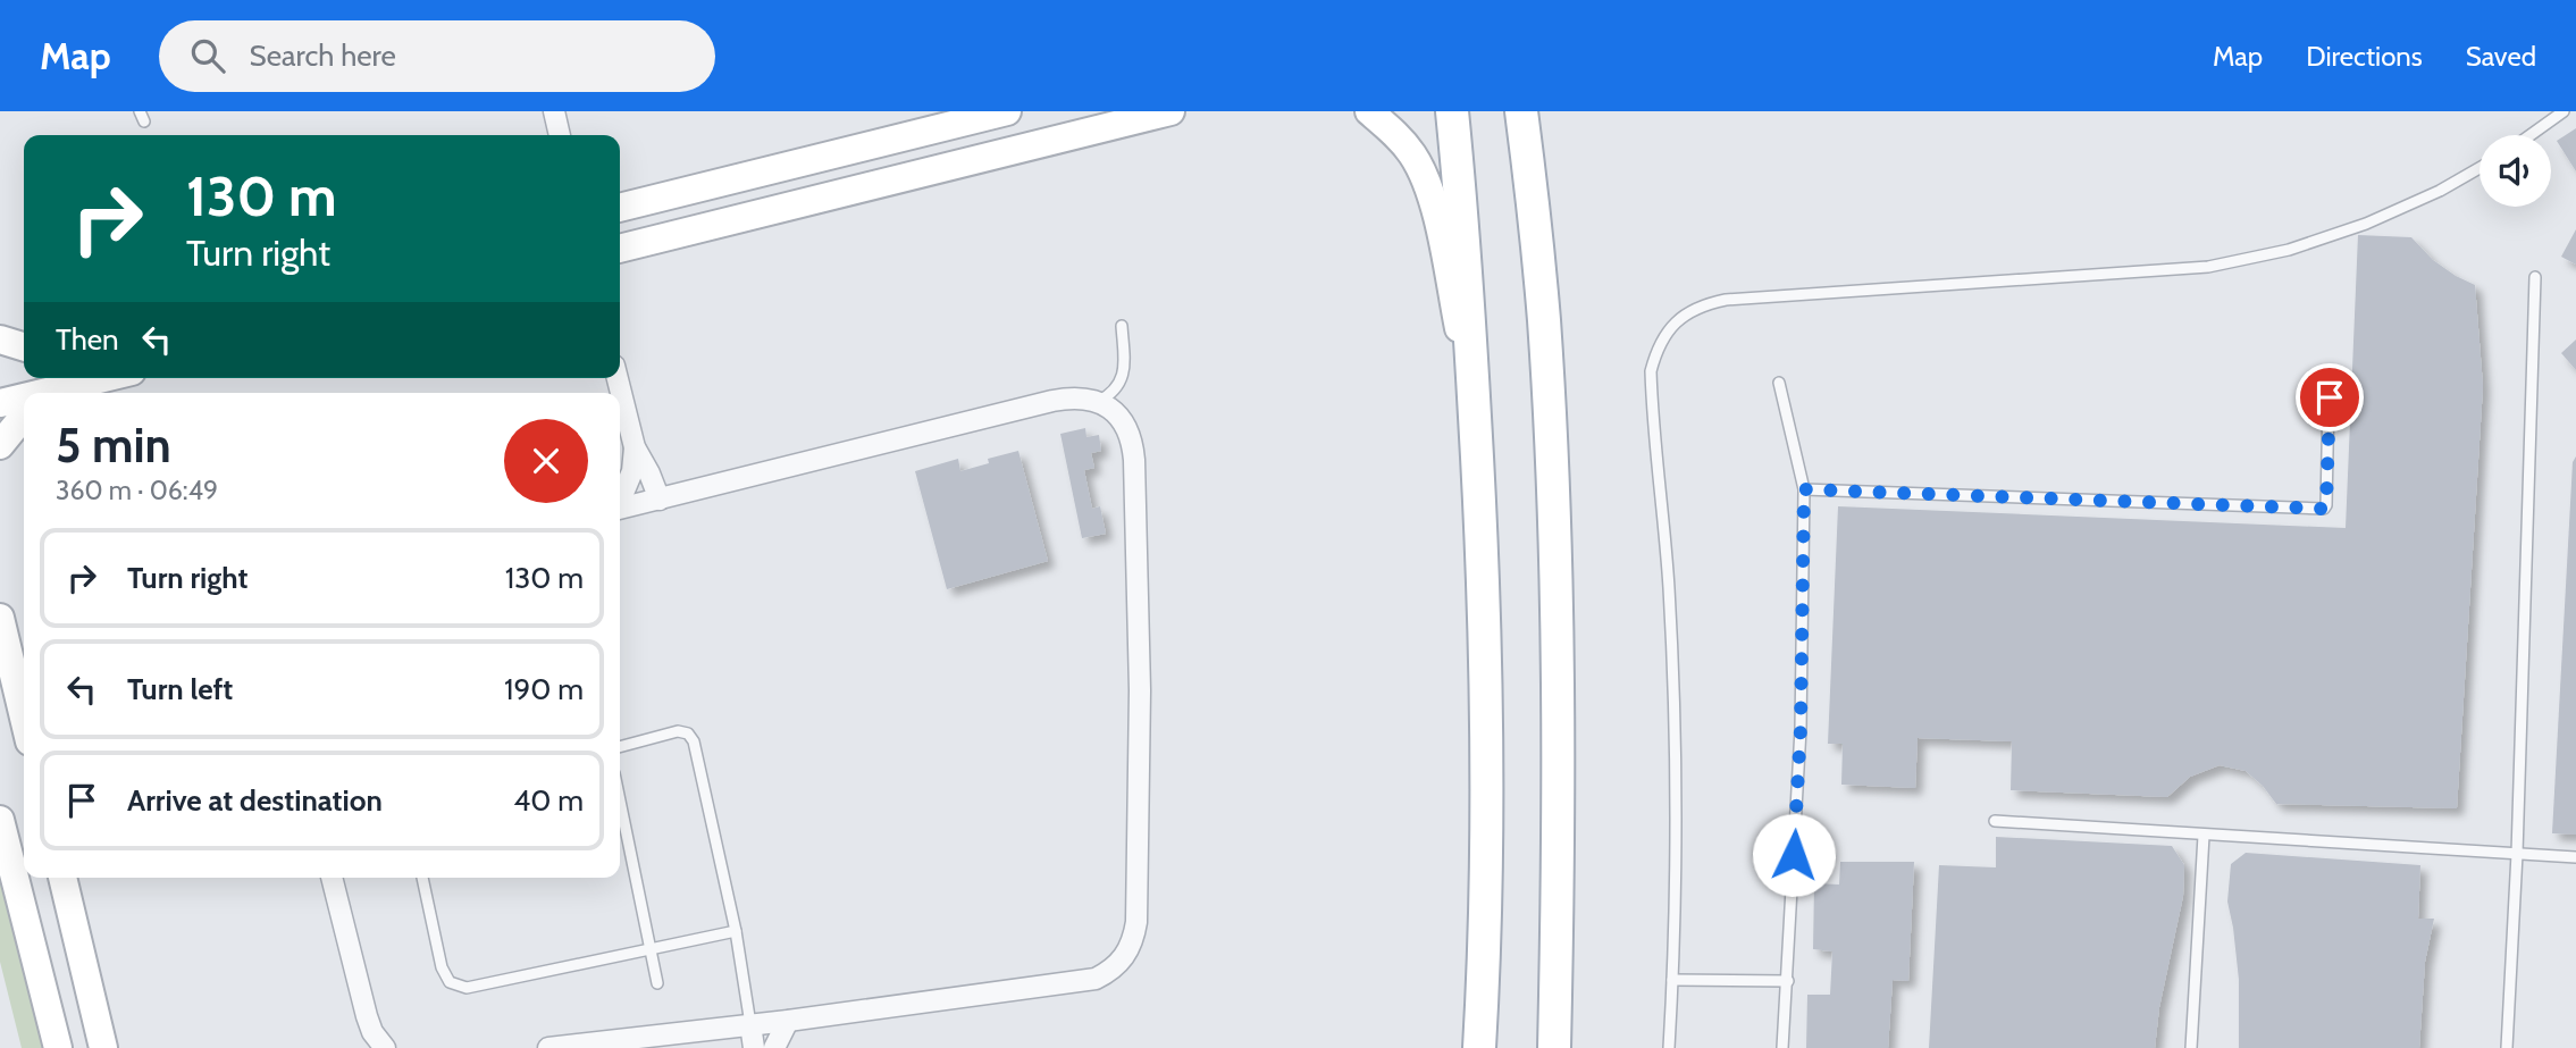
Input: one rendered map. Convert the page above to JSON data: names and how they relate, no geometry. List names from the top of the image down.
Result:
{
  "page": {
    "header": "Map",
    "search": "Search here",
    "nav": ["Map", "Directions", "Saved"],
    "turn": ["130 m", "Turn right"],
    "then": "Then",
    "heading": ["5 min", "360 m · 06:49"],
    "list": [
      {
        "name": "Turn right",
        "value": "130 m"
      },
      {
        "name": "Turn left",
        "value": "190 m"
      },
      {
        "name": "Arrive at destination",
        "value": "40 m"
      }
    ]
  }
}
